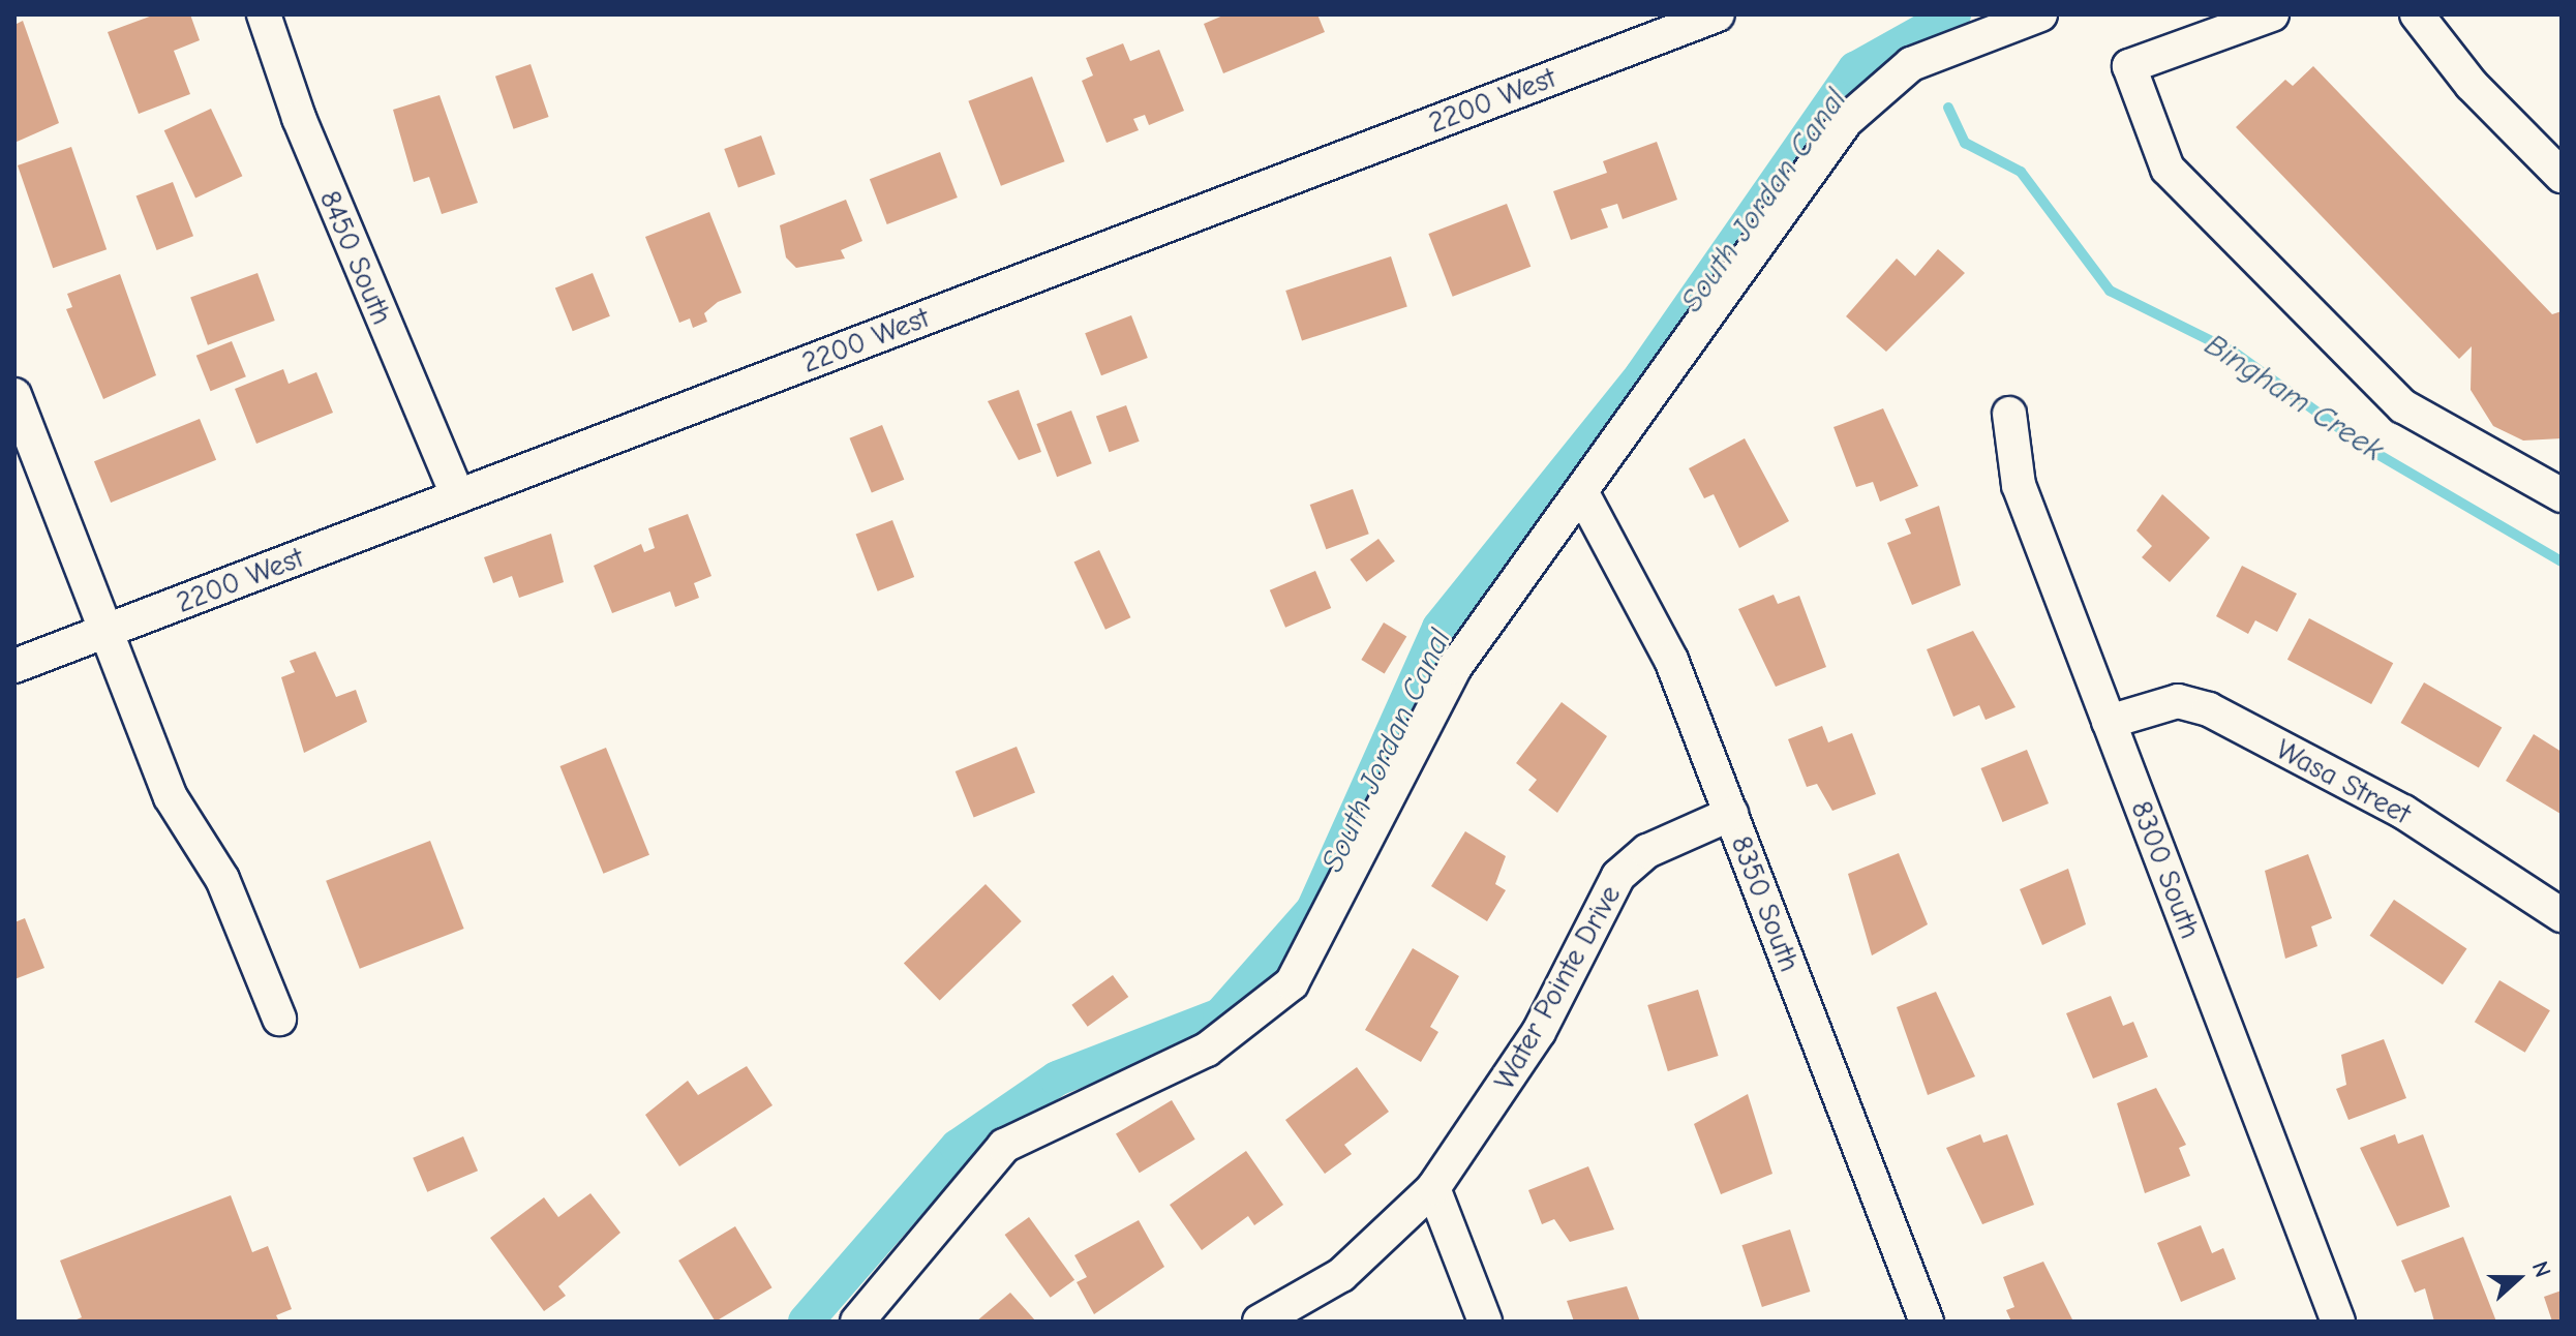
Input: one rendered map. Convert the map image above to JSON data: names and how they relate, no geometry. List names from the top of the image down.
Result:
{
  "streets": {
    "street": [
      "2200 West",
      "8450 South",
      "Wasa Street",
      "8300 South",
      "8350 South",
      "Water Pointe Drive"
    ]
  },
  "crossings": [
    ["2200 West", "8450 South"],
    ["Wasa Street", "8300 South"],
    ["8350 South", "Water Pointe Drive"]
  ],
  "water": ["South Jordan Canal", "Bingham Creek"],
  "north": "right"
}
